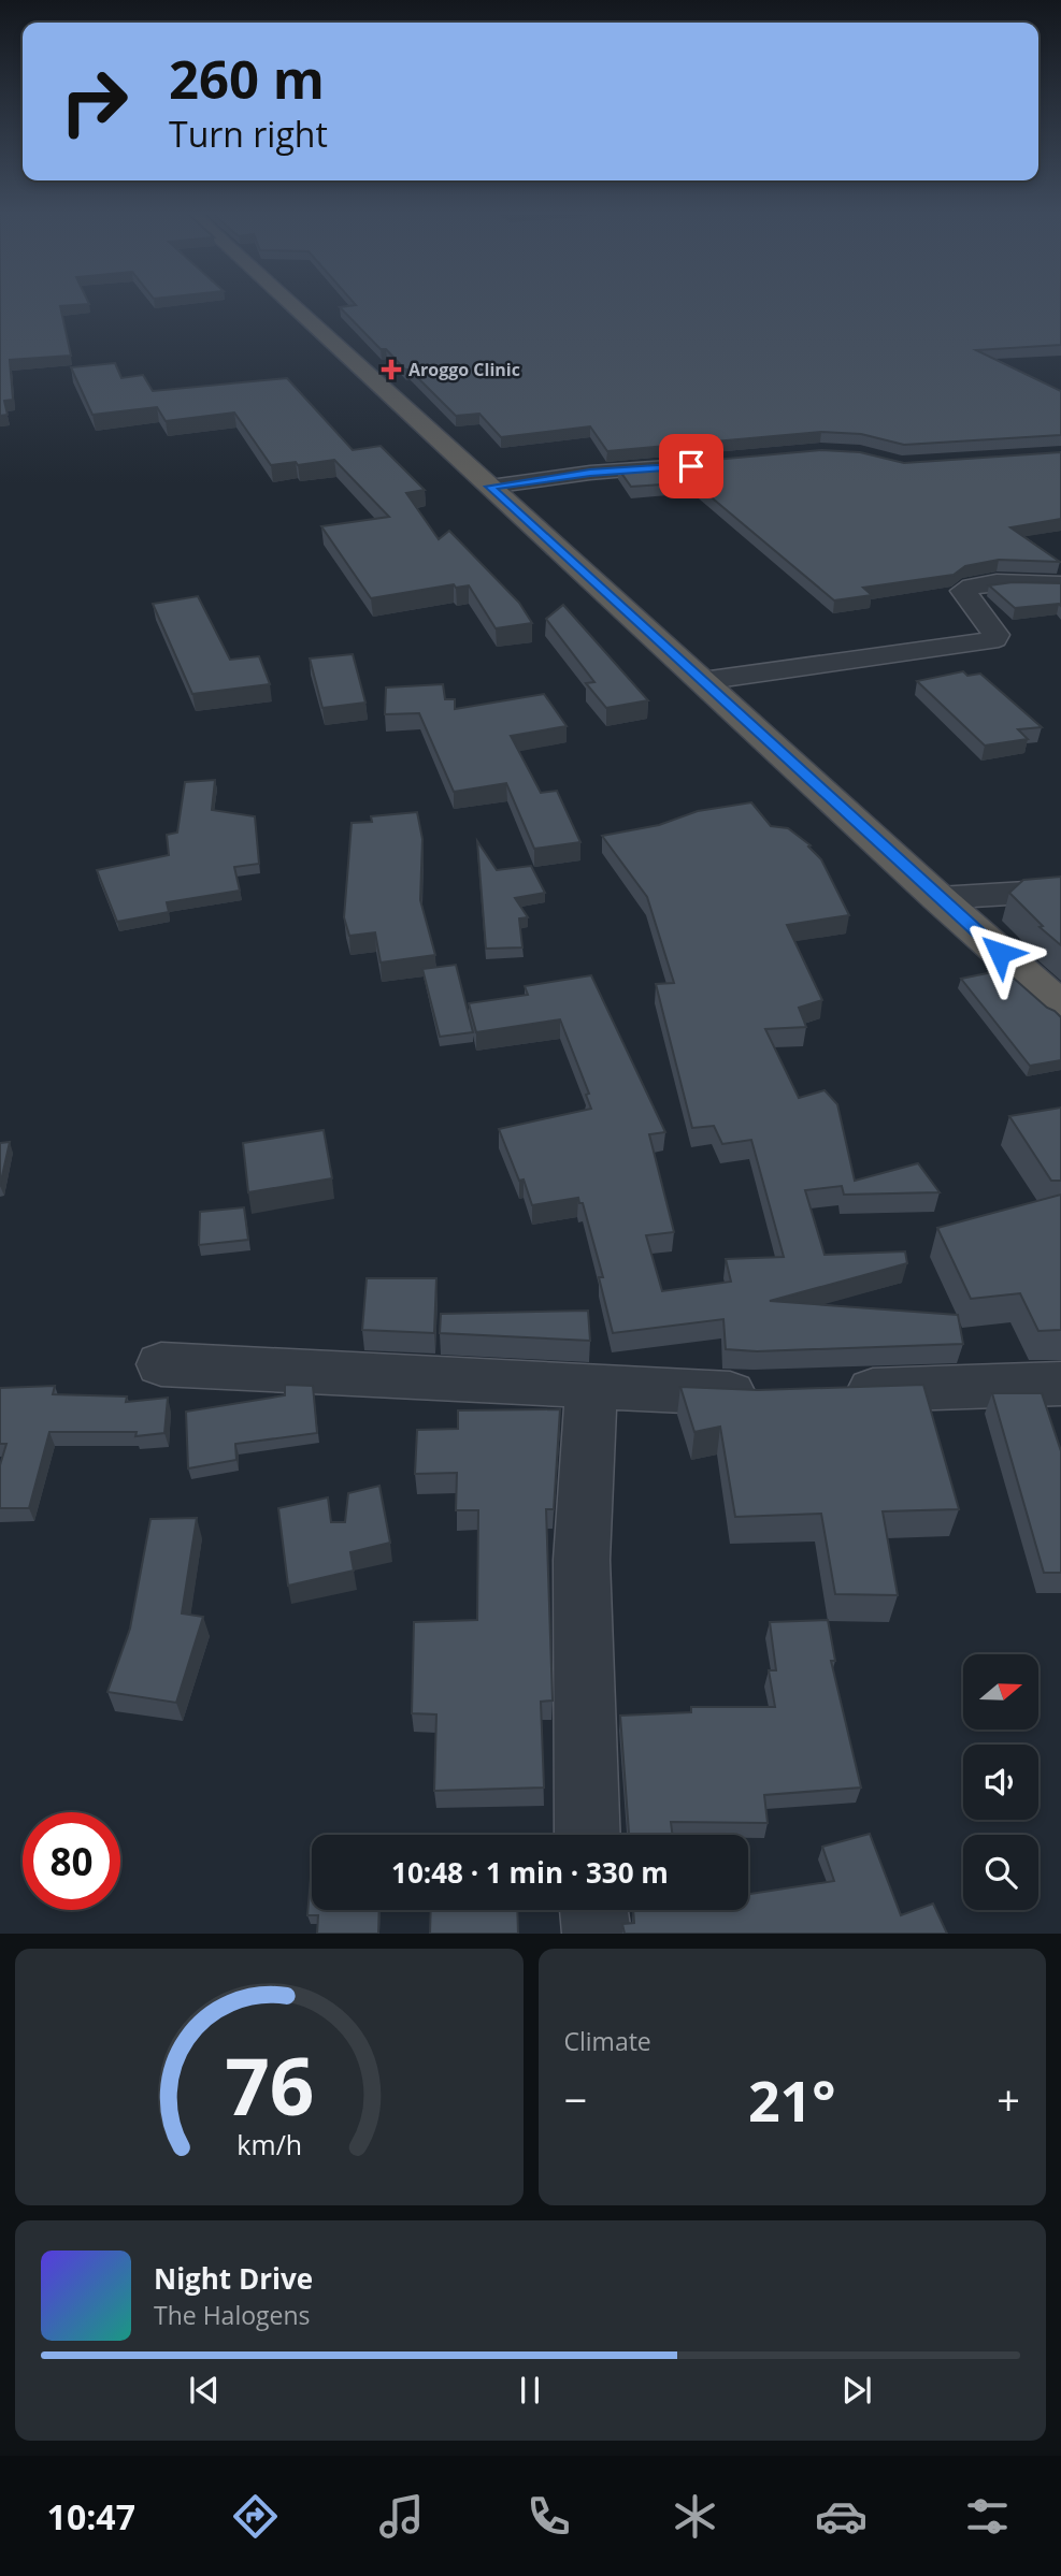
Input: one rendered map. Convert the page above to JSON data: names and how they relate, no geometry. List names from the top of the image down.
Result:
{
  "places": {
    "health": ["Aroggo Clinic"]
  },
  "north": "right",
  "page": {
    "turn": ["260 m", "Turn right"],
    "limit": "80",
    "trip": "10:48 · 1 min · 330 m",
    "tile": "Climate",
    "heat": ["−", "21°", "+"],
    "song": ["Night Drive", "The Halogens"],
    "tabs": "10:47",
    "gauge": ["76", "km/h"]
  }
}
